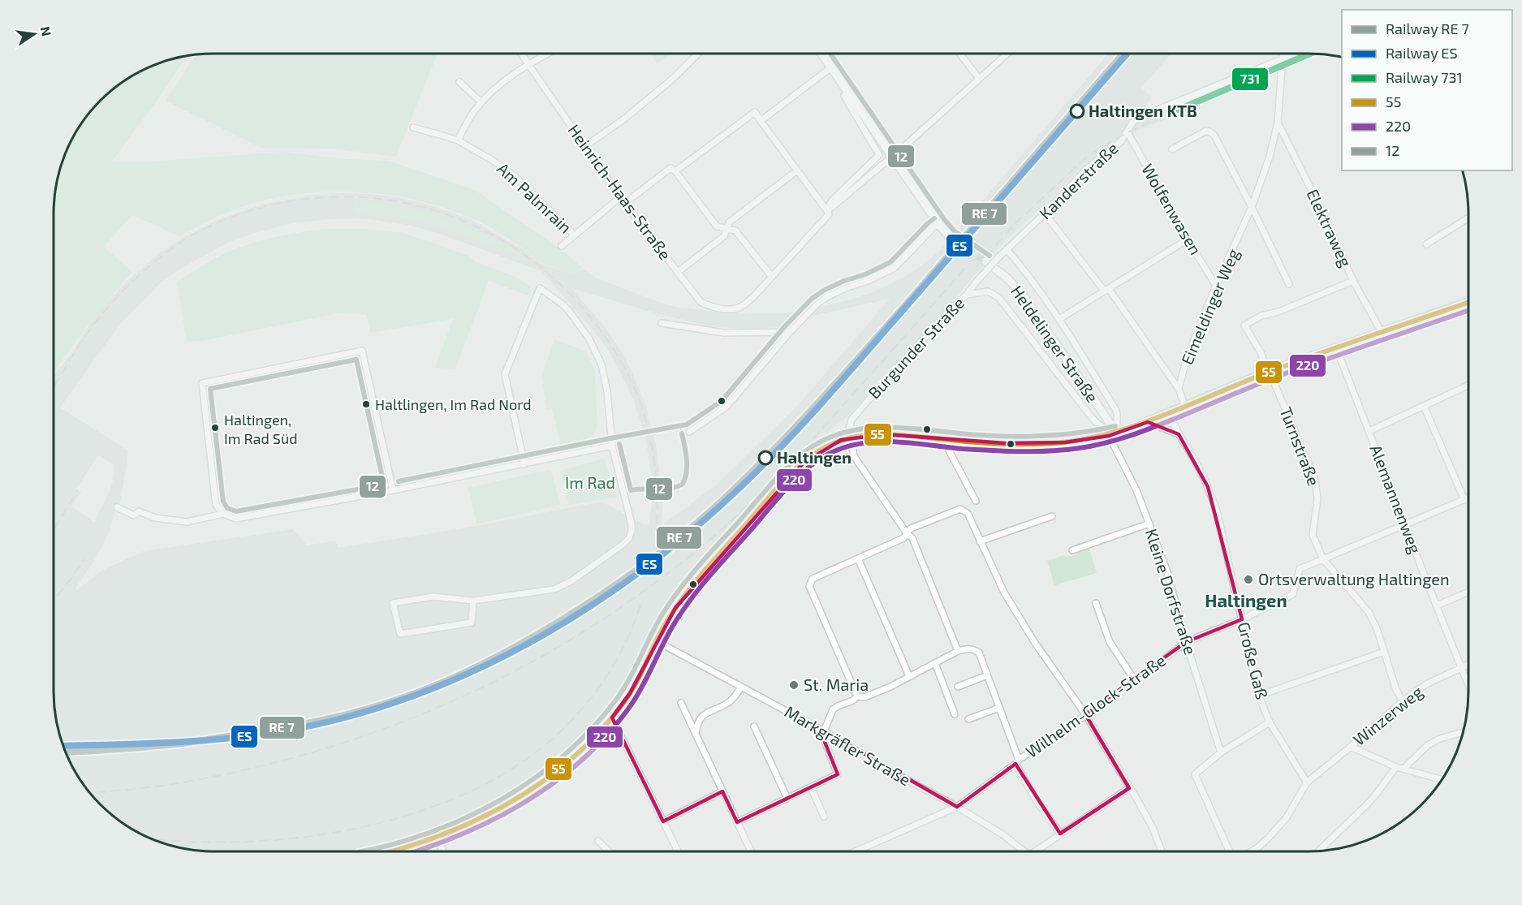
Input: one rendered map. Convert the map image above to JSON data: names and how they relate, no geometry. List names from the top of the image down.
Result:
{
  "streets": {
    "street": [
      "Kanderstraße",
      "Heinrich-Haas-Straße",
      "Am Palmrain",
      "Wolfenwasen",
      "Elektraweg",
      "Eimeldinger Weg",
      "Heldelinger Straße",
      "Burgunder Straße",
      "Turnstraße",
      "Alemannenweg",
      "Kleine Dorfstraße",
      "Große Gaß",
      "Wilhelm-Glock-Straße",
      "Winzerweg",
      "Markgräfler Straße"
    ]
  },
  "crossings": [
    ["Kanderstraße", "Wolfenwasen"],
    ["Kanderstraße", "Eimeldinger Weg"],
    ["Kanderstraße", "Burgunder Straße"],
    ["Wolfenwasen", "Eimeldinger Weg"],
    ["Elektraweg", "Eimeldinger Weg"],
    ["Heldelinger Straße", "Burgunder Straße"],
    ["Heldelinger Straße", "Kleine Dorfstraße"],
    ["Burgunder Straße", "Kleine Dorfstraße"],
    ["Turnstraße", "Wilhelm-Glock-Straße"],
    ["Turnstraße", "Winzerweg"],
    ["Alemannenweg", "Winzerweg"],
    ["Kleine Dorfstraße", "Wilhelm-Glock-Straße"],
    ["Große Gaß", "Wilhelm-Glock-Straße"],
    ["Große Gaß", "Winzerweg"],
    ["Wilhelm-Glock-Straße", "Markgräfler Straße"]
  ],
  "districts": ["Haltingen"],
  "parks": ["Im Rad"],
  "places": [
    "Haltingen KTB",
    "Haltlingen, Im Rad Nord",
    "Haltingen, Im Rad Süd",
    "Haltingen",
    "Ortsverwaltung Haltingen",
    "St. Maria"
  ],
  "lines": [
    "rail line ES",
    "transit line 12",
    "rail line 731",
    "transit line 55",
    "transit line 220"
  ],
  "legend": [
    "Railway RE 7",
    "Railway ES",
    "Railway 731",
    "55",
    "220",
    "12"
  ],
  "north": "right"
}
